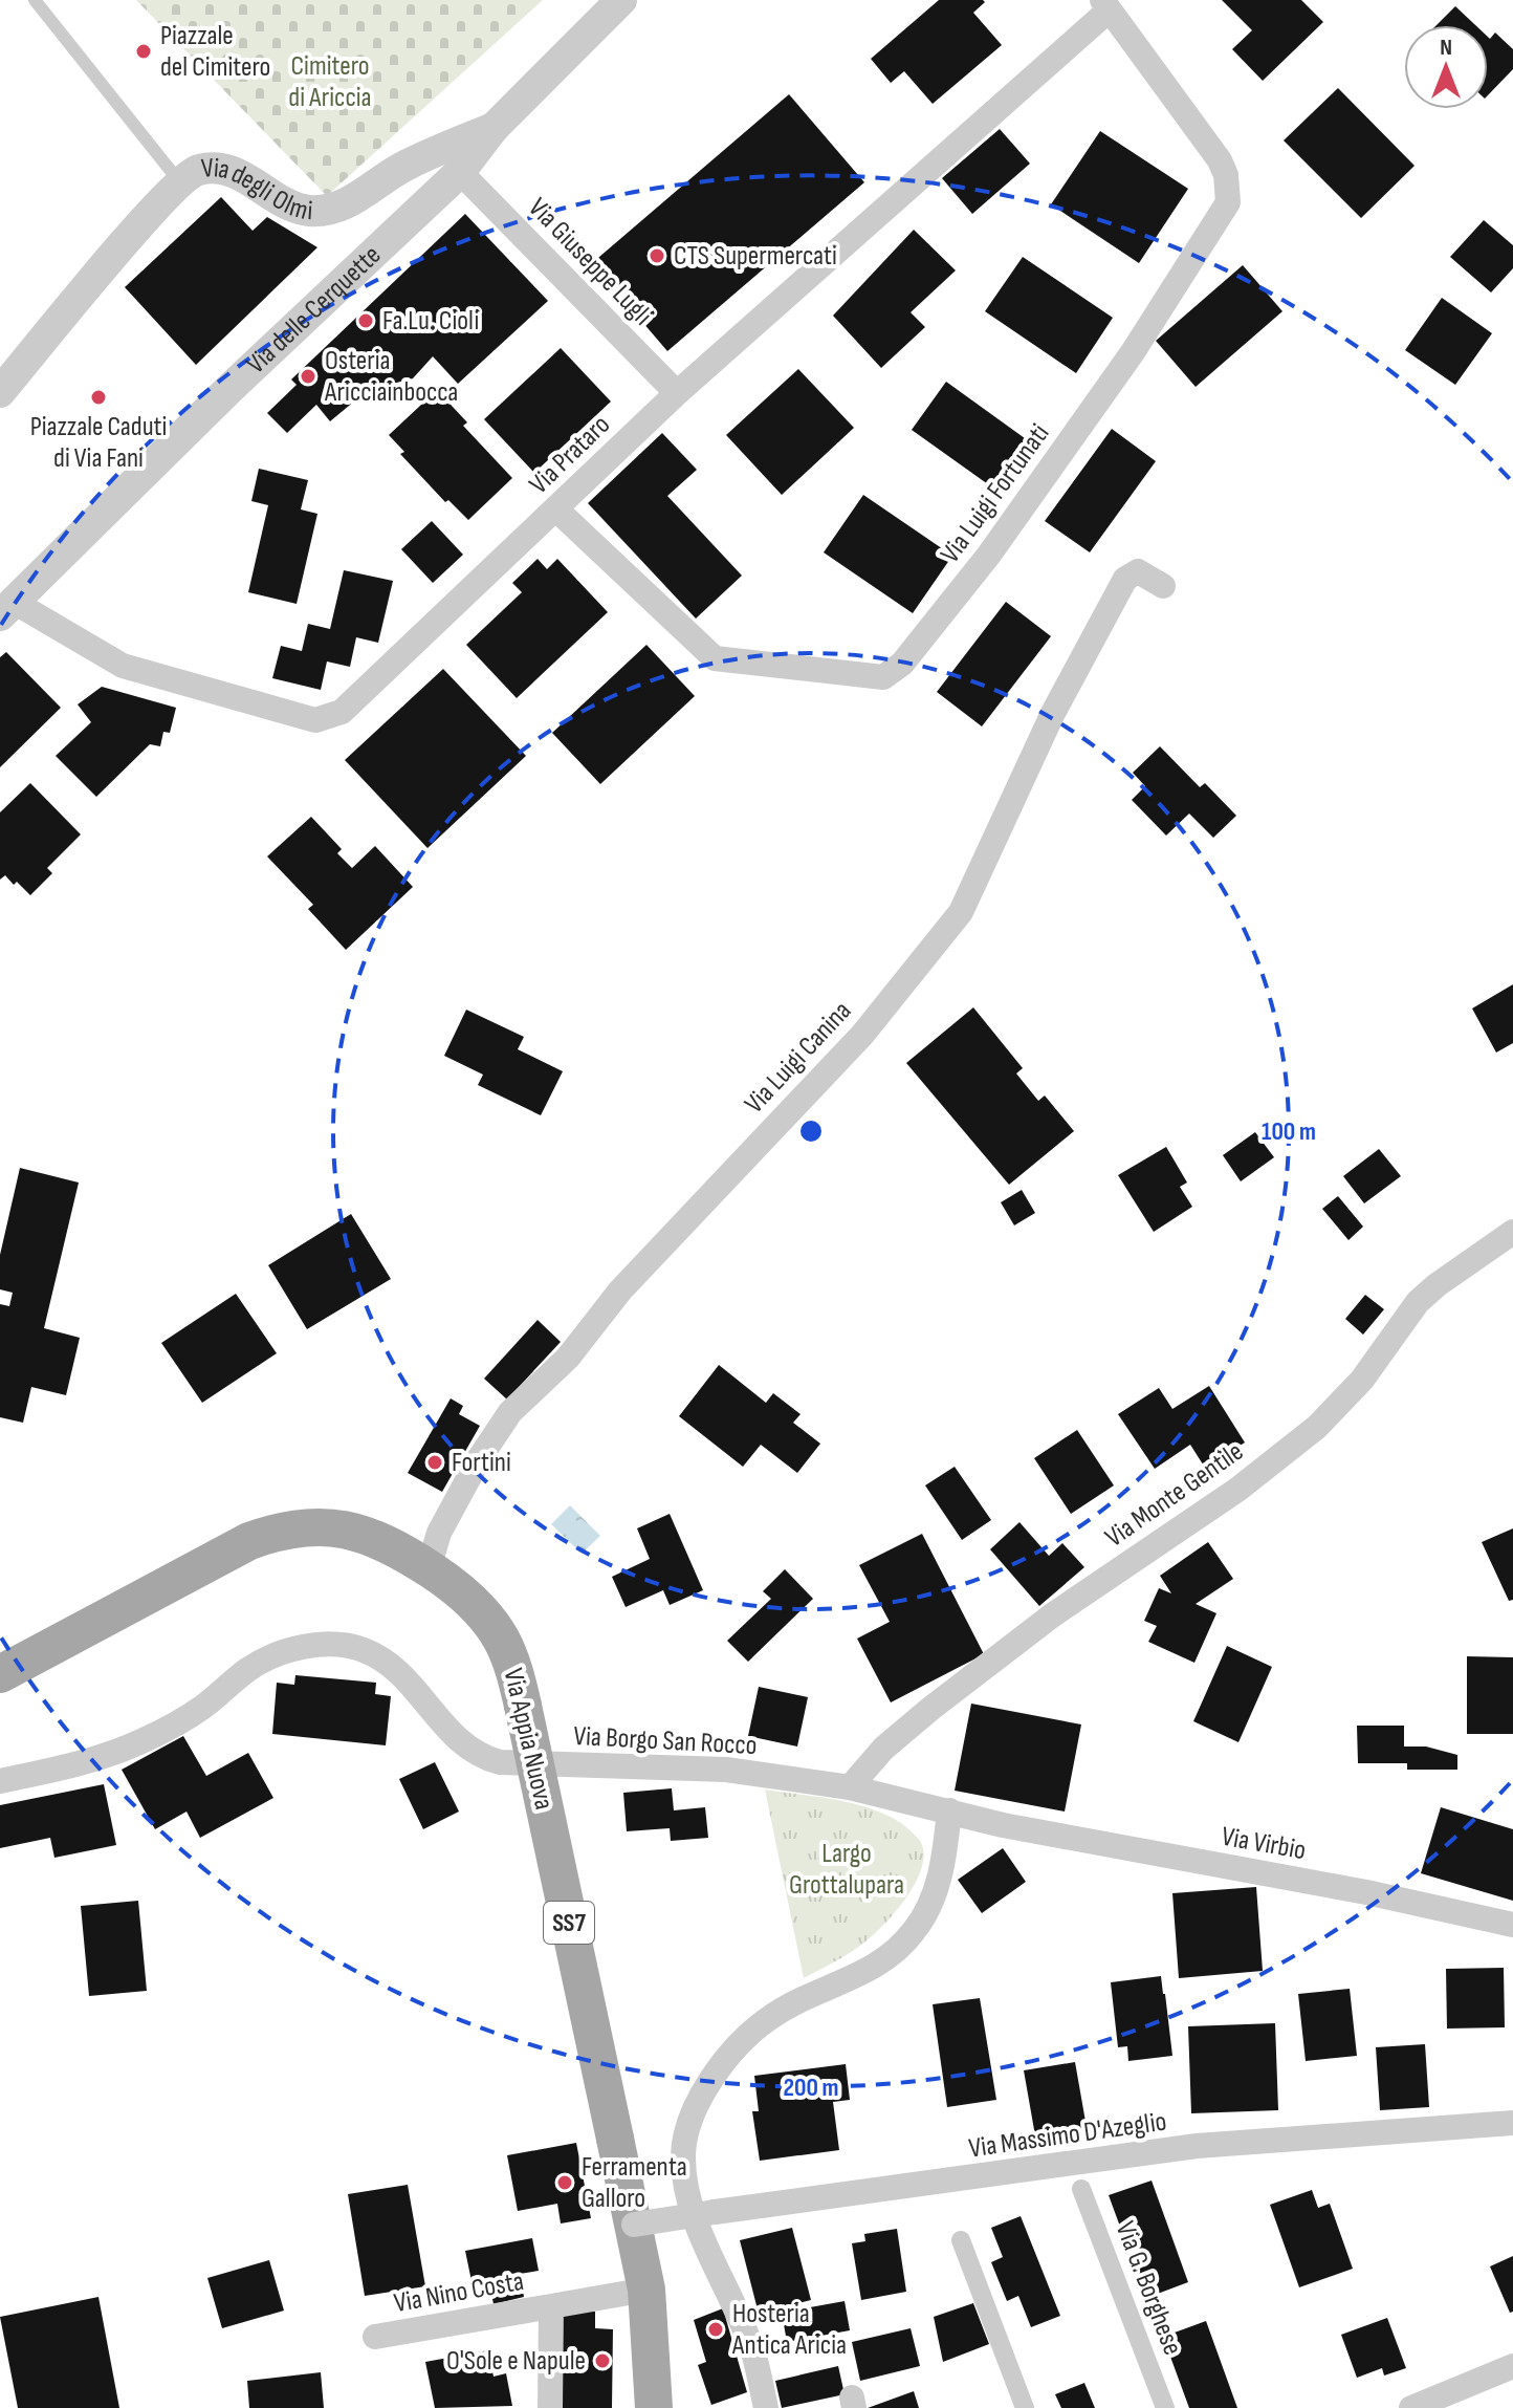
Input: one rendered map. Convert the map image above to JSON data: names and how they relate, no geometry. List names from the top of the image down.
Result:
{
  "streets": {
    "main road": ["Via Appia Nuova", "SS7"],
    "street": [
      "Via degli Olmi",
      "Via Giuseppe Lugli",
      "Via delle Cerquette",
      "Via Prataro",
      "Via Luigi Fortunati",
      "Via Luigi Canina",
      "Via Monte Gentile",
      "Via Borgo San Rocco",
      "Via Virbio",
      "Via Massimo D'Azeglio",
      "Via G. Borghese",
      "Via Nino Costa"
    ]
  },
  "crossings": [
    ["Via degli Olmi", "Via delle Cerquette"],
    ["Via Giuseppe Lugli", "Via delle Cerquette"],
    ["Via Giuseppe Lugli", "Via Prataro"],
    ["Via delle Cerquette", "Via Prataro"],
    ["Via Prataro", "Via Luigi Fortunati"],
    ["Via Luigi Canina", "Via Appia Nuova"],
    ["Via Monte Gentile", "Via Borgo San Rocco"],
    ["Via Appia Nuova", "Via Massimo D'Azeglio"],
    ["Via Appia Nuova", "Via Nino Costa"]
  ],
  "parks": ["Cimitero di Ariccia", "Largo Grottalupara"],
  "places": [
    "Piazzale del Cimitero",
    "CTS Supermercati",
    "Fa.Lu. Cioli",
    "Osteria Aricciainbocca",
    "Piazzale Caduti di Via Fani",
    "Fortini",
    "Ferramenta Galloro",
    "Hosteria Antica Aricia",
    "O'Sole e Napule"
  ],
  "north": "top",
  "rings": ["100 m", "200 m"]
}
